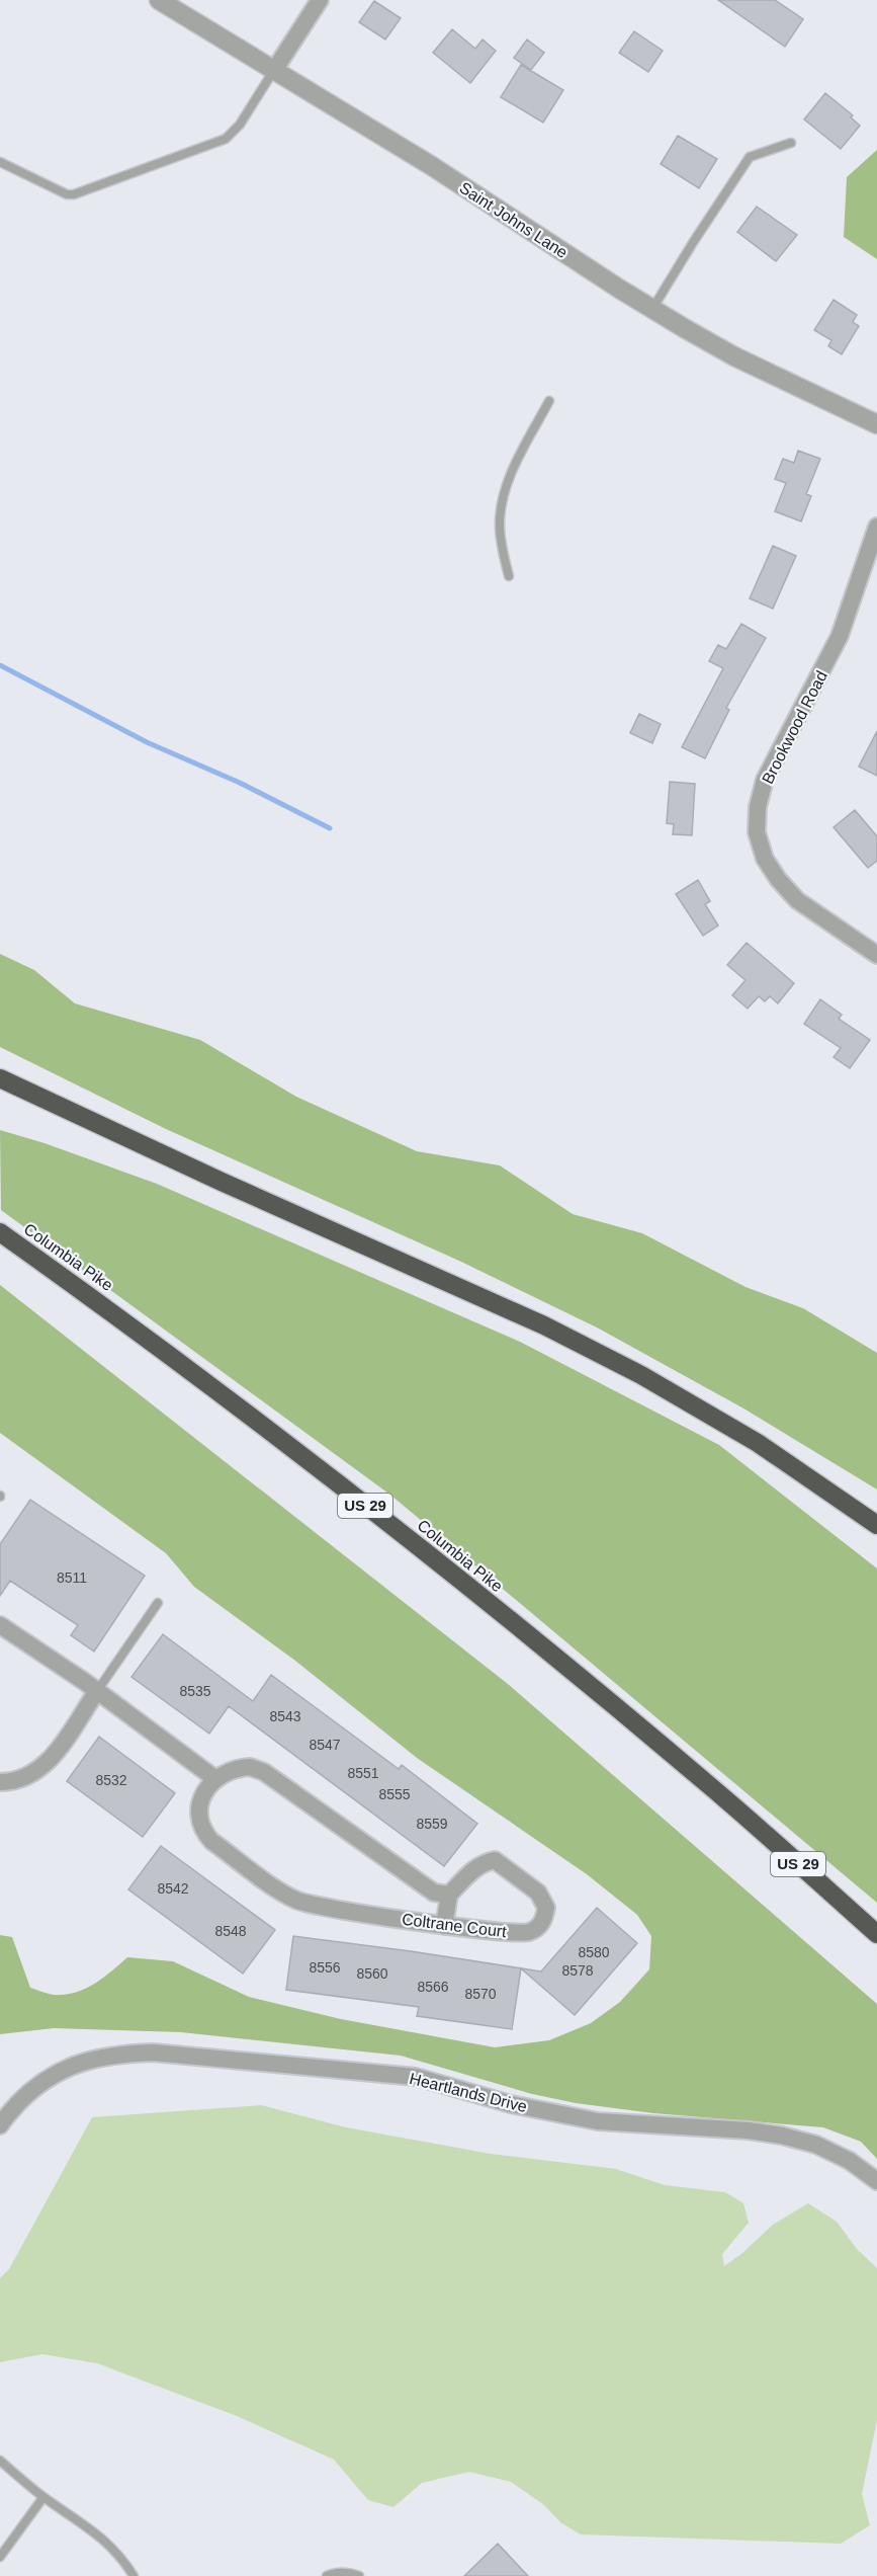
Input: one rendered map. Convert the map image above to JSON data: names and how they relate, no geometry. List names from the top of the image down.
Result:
{
  "streets": {
    "highway": ["Columbia Pike", "US 29"],
    "street": [
      "Saint Johns Lane",
      "Brookwood Road",
      "Coltrane Court",
      "Heartlands Drive"
    ]
  },
  "house_numbers": [
    "8511",
    "8535",
    "8543",
    "8547",
    "8551",
    "8532",
    "8555",
    "8559",
    "8542",
    "8548",
    "8580",
    "8556",
    "8578",
    "8560",
    "8566",
    "8570"
  ]
}
